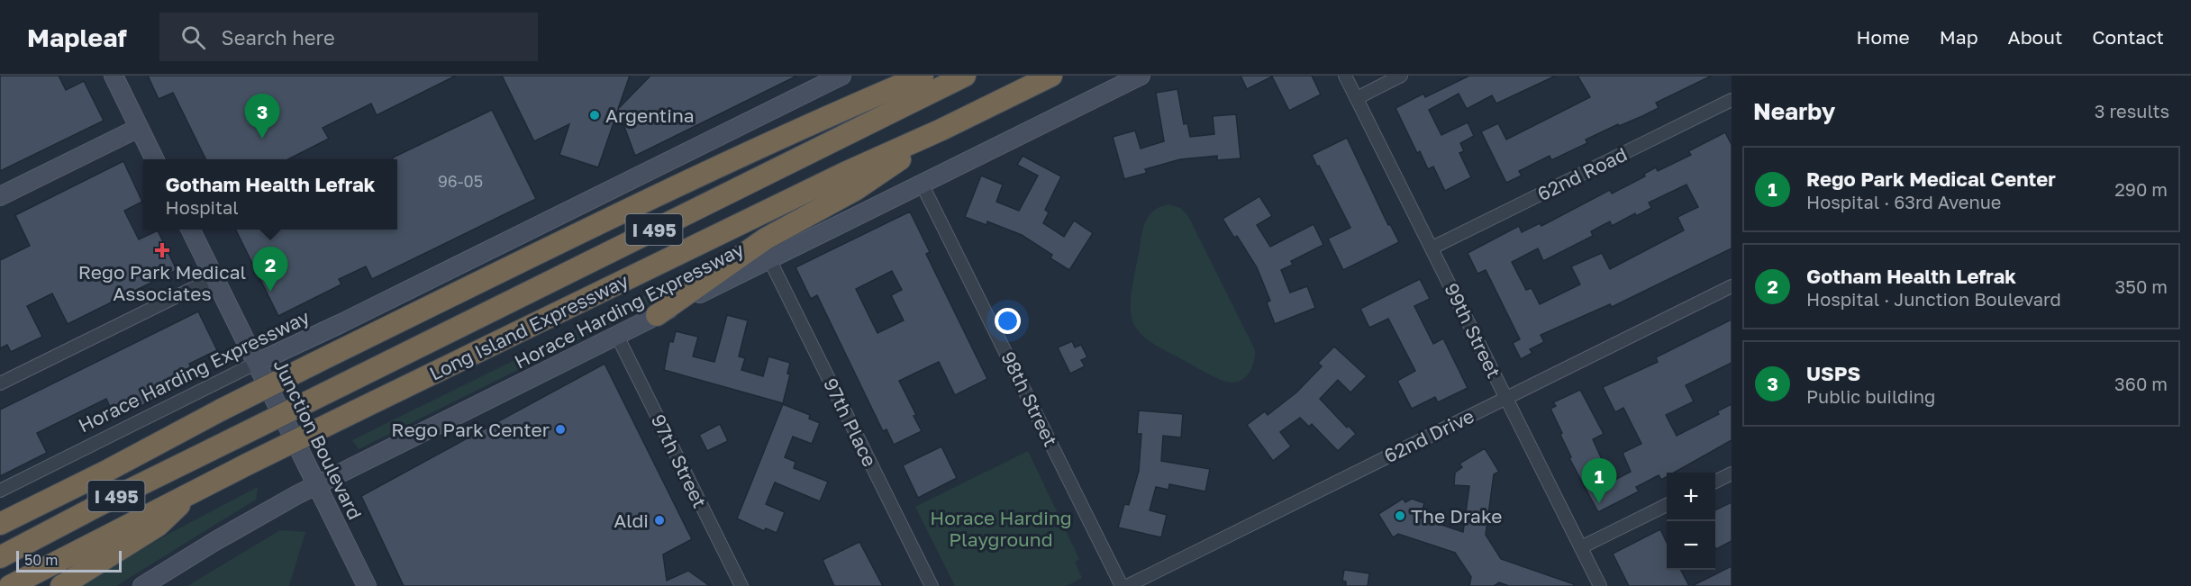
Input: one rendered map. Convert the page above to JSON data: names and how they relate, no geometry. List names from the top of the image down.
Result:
{
  "streets": {
    "highway": ["I 495", "Long Island Expressway"],
    "main road": ["Horace Harding Expressway", "Junction Boulevard"],
    "street": [
      "62nd Road",
      "99th Street",
      "98th Street",
      "97th Place",
      "62nd Drive",
      "97th Street"
    ]
  },
  "crossings": [
    ["62nd Road", "99th Street"],
    ["Horace Harding Expressway", "98th Street"],
    ["Horace Harding Expressway", "97th Place"],
    ["Horace Harding Expressway", "Junction Boulevard"],
    ["Horace Harding Expressway", "97th Street"],
    ["99th Street", "62nd Drive"]
  ],
  "parks": ["Horace Harding Playground"],
  "places": {
    "other": [
      "Argentina",
      "Rego Park Center",
      "The Drake",
      "Aldi"
    ],
    "health": ["Rego Park Medical Associates"]
  },
  "house_numbers": ["96-05"],
  "scale_bar": "50 m",
  "page": {
    "header": "Mapleaf",
    "search": "Search here",
    "nav": [
      "Home",
      "Map",
      "About",
      "Contact"
    ],
    "heading": ["Nearby", "3 results"],
    "pins": ["3", "2", "1"],
    "list": [
      {
        "mark": "1",
        "name": "Rego Park Medical Center",
        "note": "Hospital · 63rd Avenue",
        "value": "290 m"
      },
      {
        "mark": "2",
        "name": "Gotham Health Lefrak",
        "note": "Hospital · Junction Boulevard",
        "value": "350 m"
      },
      {
        "mark": "3",
        "name": "USPS",
        "note": "Public building",
        "value": "360 m"
      }
    ],
    "popup": ["Gotham Health Lefrak", "Hospital"],
    "map_buttons": ["+", "−"],
    "scale": "50 m"
  }
}
